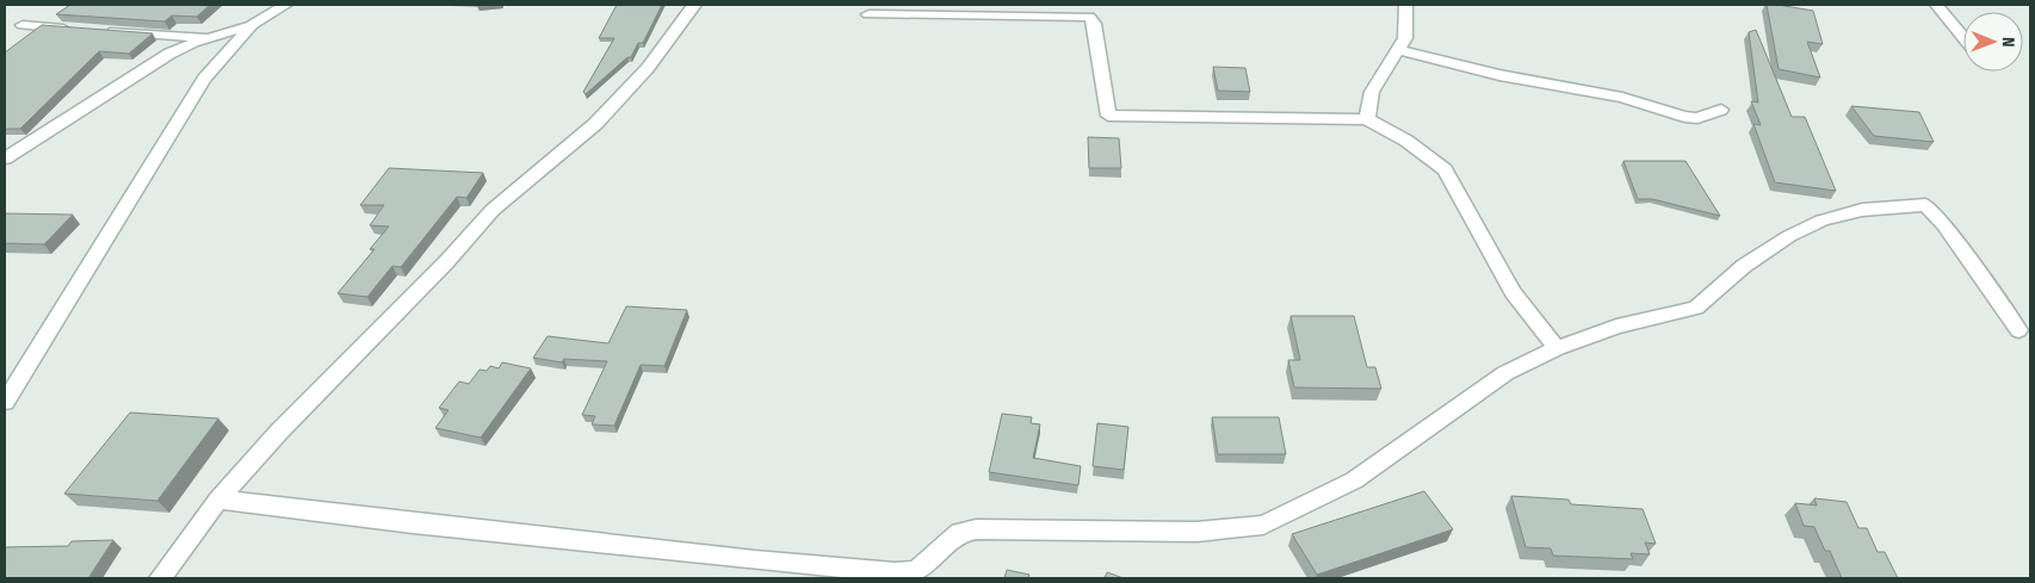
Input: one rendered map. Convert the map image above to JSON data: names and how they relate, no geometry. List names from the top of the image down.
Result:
{
  "north": "right"
}
